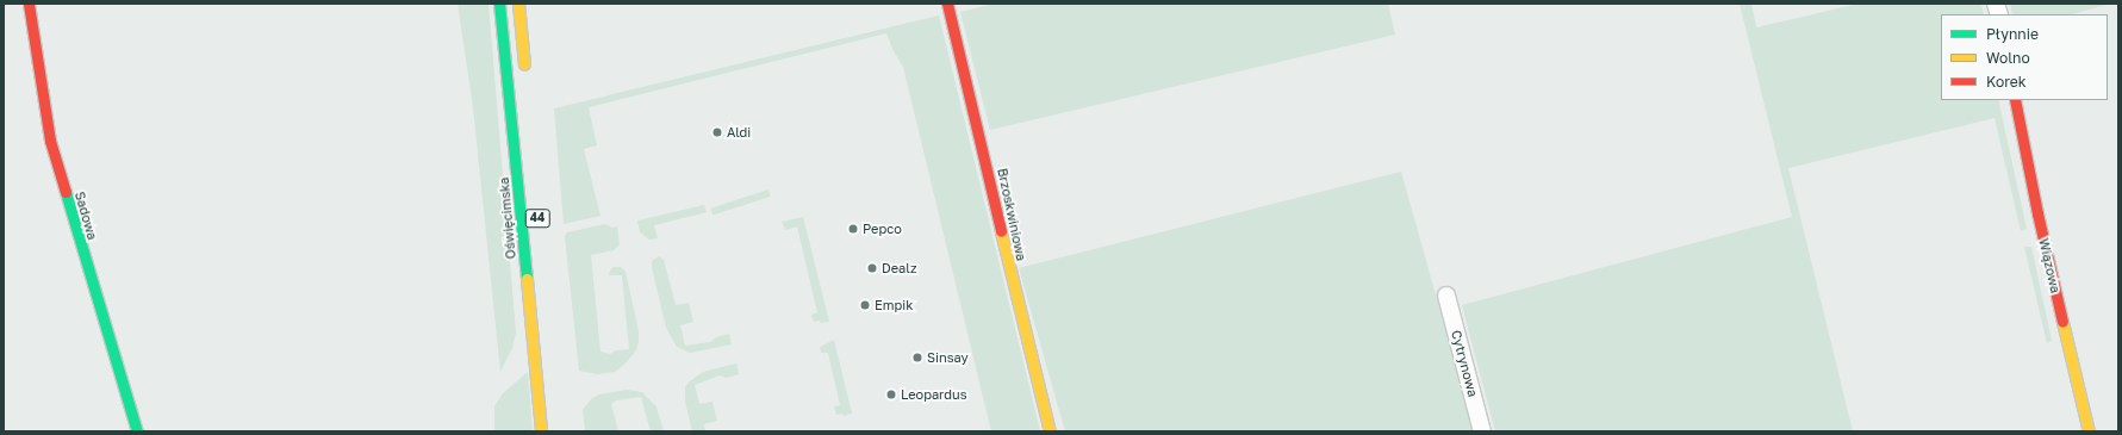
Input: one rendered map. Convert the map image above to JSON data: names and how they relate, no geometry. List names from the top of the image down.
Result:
{
  "streets": {
    "street": [
      "Brzoskwiniowa",
      "Sadowa",
      "Oświęcimska",
      "44",
      "Wiązowa",
      "Cytrynowa"
    ]
  },
  "places": [
    "Aldi",
    "Pepco",
    "Dealz",
    "Empik",
    "Sinsay",
    "Leopardus"
  ],
  "legend": ["Płynnie", "Wolno", "Korek"]
}
